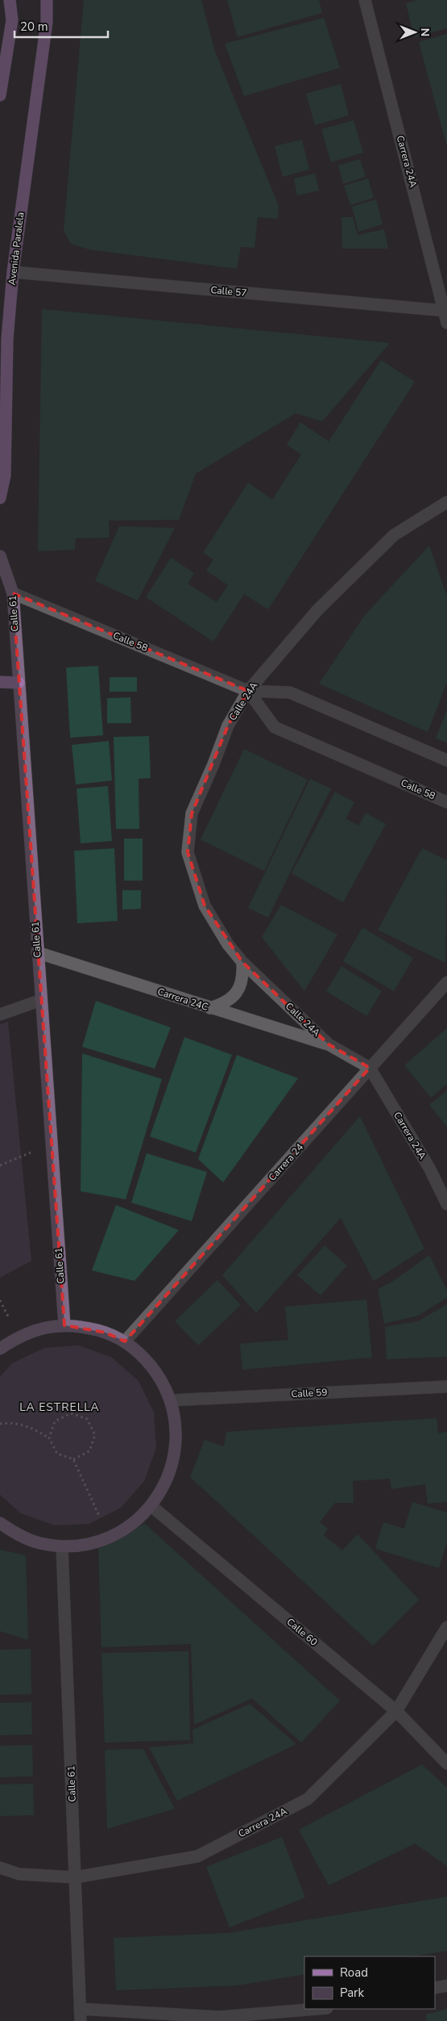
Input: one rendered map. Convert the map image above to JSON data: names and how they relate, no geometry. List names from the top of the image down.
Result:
{
  "streets": {
    "main road": ["Avenida Paralela"],
    "street": [
      "Carrera 24A",
      "Calle 57",
      "Calle 61",
      "Calle 58",
      "Calle 24A",
      "Carrera 24C",
      "Carrera 24",
      "Calle 59",
      "Calle 60"
    ]
  },
  "crossings": [
    ["Carrera 24A", "Calle 57"],
    ["Carrera 24A", "Calle 61"],
    ["Carrera 24A", "Calle 24A"],
    ["Carrera 24A", "Carrera 24"],
    ["Carrera 24A", "Calle 60"],
    ["Avenida Paralela", "Calle 57"],
    ["Calle 61", "Calle 58"],
    ["Calle 61", "Carrera 24C"],
    ["Calle 58", "Calle 24A"],
    ["Calle 24A", "Carrera 24C"],
    ["Calle 24A", "Carrera 24"]
  ],
  "districts": ["LA ESTRELLA"],
  "legend": ["Road", "Park"],
  "scale_bar": "20 m",
  "north": "right"
}
